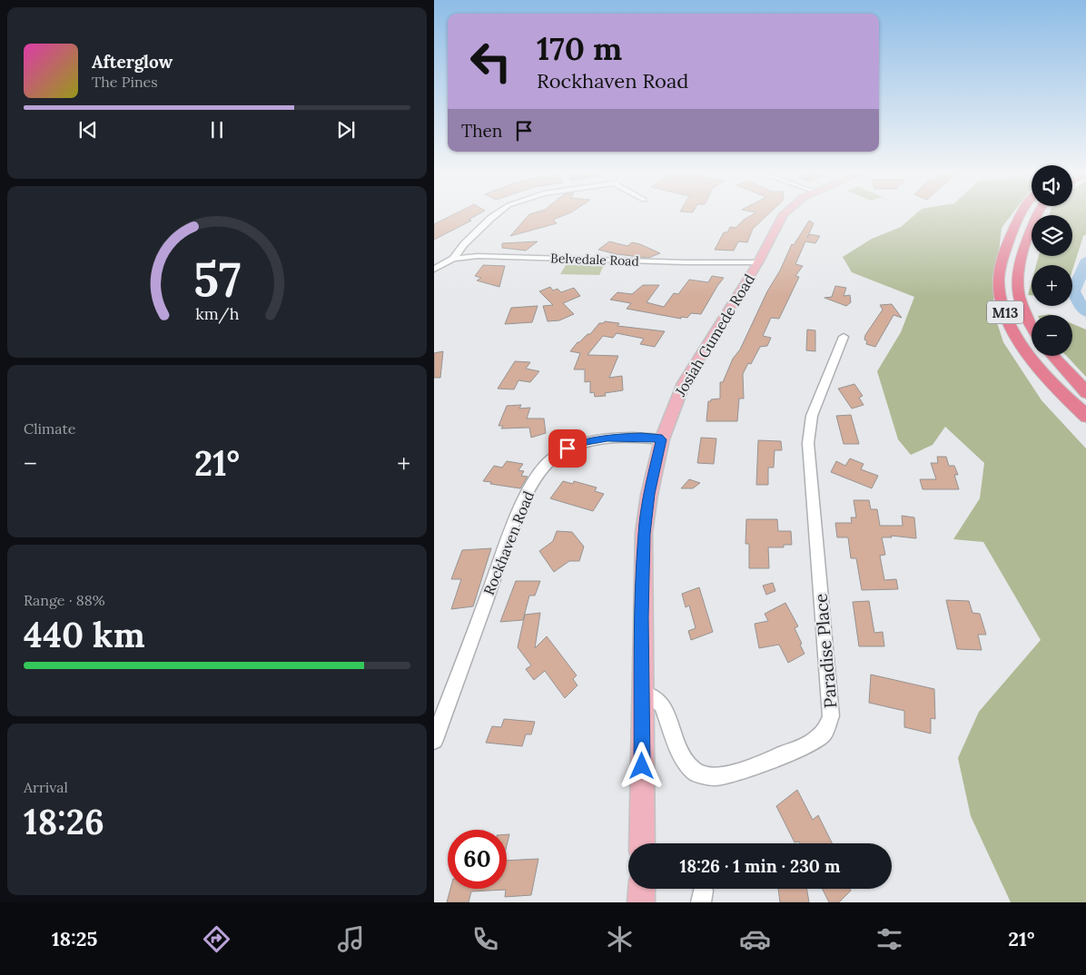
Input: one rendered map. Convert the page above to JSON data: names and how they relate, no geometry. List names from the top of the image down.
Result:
{
  "streets": {
    "highway": ["M13"],
    "main road": ["Josiah Gumede Road"],
    "street": ["Belvedale Road", "Rockhaven Road", "Paradise Place"]
  },
  "crossings": [
    ["Belvedale Road", "Josiah Gumede Road"],
    ["Josiah Gumede Road", "Rockhaven Road"],
    ["Josiah Gumede Road", "Paradise Place"]
  ],
  "page": {
    "turn": ["170 m", "Rockhaven Road"],
    "song": ["Afterglow", "The Pines"],
    "then": "Then",
    "map_buttons": ["+", "−"],
    "tile": [
      "Climate",
      ["Range · 88%", "440 km"],
      ["Arrival", "18:26"]
    ],
    "heat": ["−", "21°", "+"],
    "limit": "60",
    "trip": "18:26 · 1 min · 230 m",
    "tabs": ["18:25", "21°"],
    "gauge": ["57", "km/h"]
  }
}
